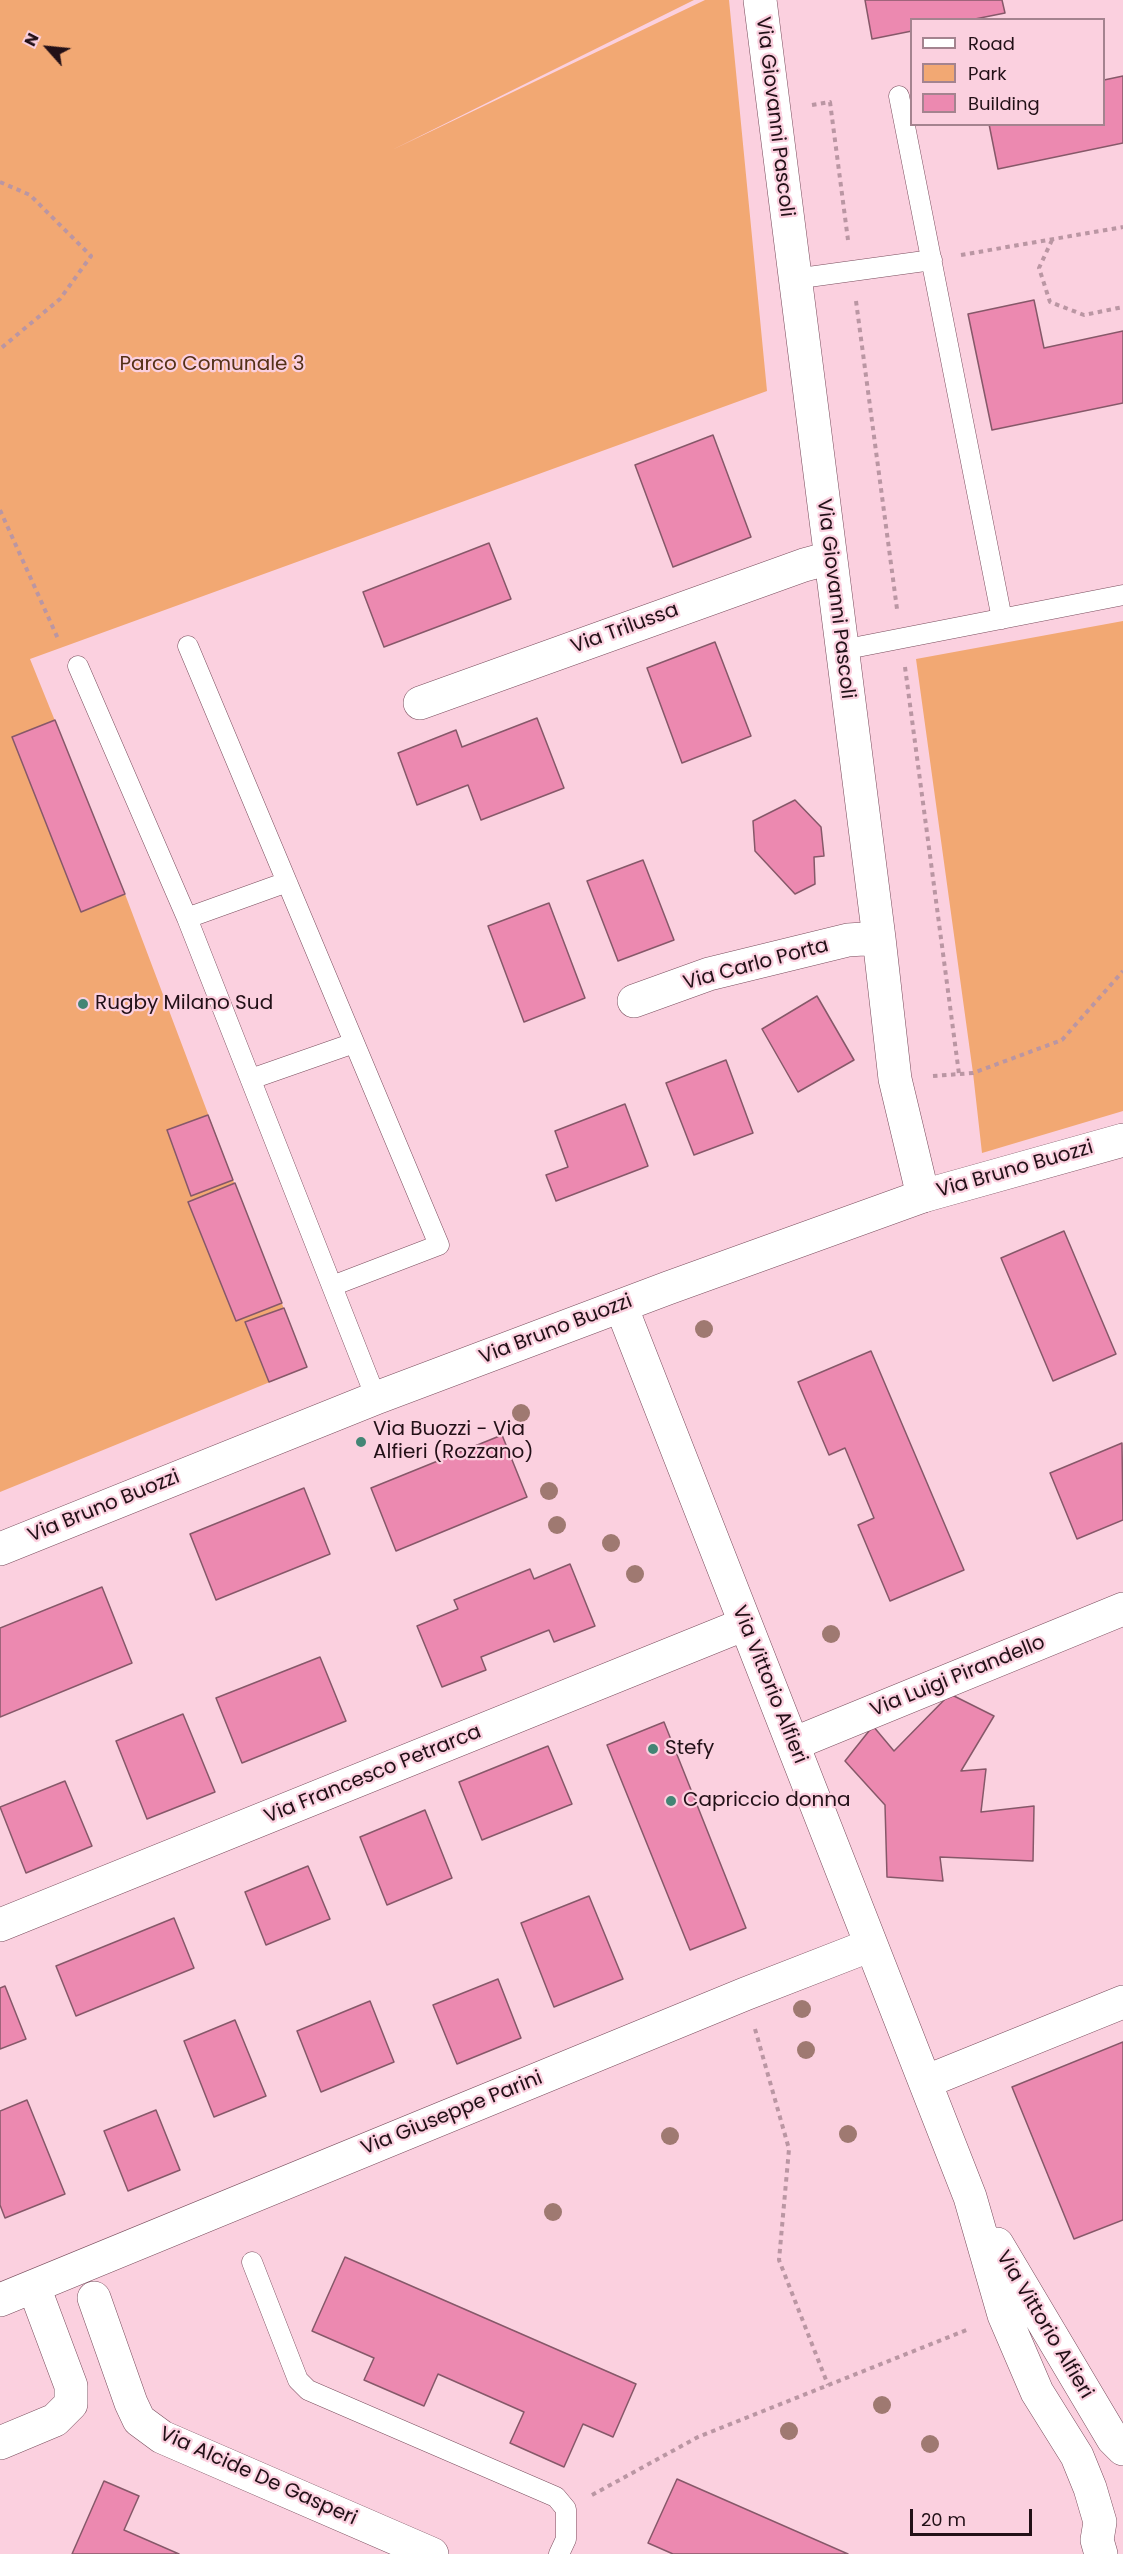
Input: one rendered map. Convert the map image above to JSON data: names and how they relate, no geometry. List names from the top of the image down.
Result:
{
  "streets": {
    "street": [
      "Via Giovanni Pascoli",
      "Via Trilussa",
      "Via Carlo Porta",
      "Via Bruno Buozzi",
      "Via Luigi Pirandello",
      "Via Vittorio Alfieri",
      "Via Francesco Petrarca",
      "Via Giuseppe Parini",
      "Via Alcide De Gasperi"
    ]
  },
  "crossings": [
    ["Via Giovanni Pascoli", "Via Trilussa"],
    ["Via Giovanni Pascoli", "Via Carlo Porta"],
    ["Via Giovanni Pascoli", "Via Bruno Buozzi"],
    ["Via Bruno Buozzi", "Via Vittorio Alfieri"],
    ["Via Luigi Pirandello", "Via Vittorio Alfieri"],
    ["Via Vittorio Alfieri", "Via Francesco Petrarca"],
    ["Via Vittorio Alfieri", "Via Giuseppe Parini"]
  ],
  "parks": ["Parco Comunale 3"],
  "places": [
    "Rugby Milano Sud",
    "Via Buozzi - Via Alfieri (Rozzano)",
    "Stefy",
    "Capriccio donna"
  ],
  "legend": ["Road", "Park", "Building"],
  "scale_bar": "20 m",
  "north": "top left"
}
